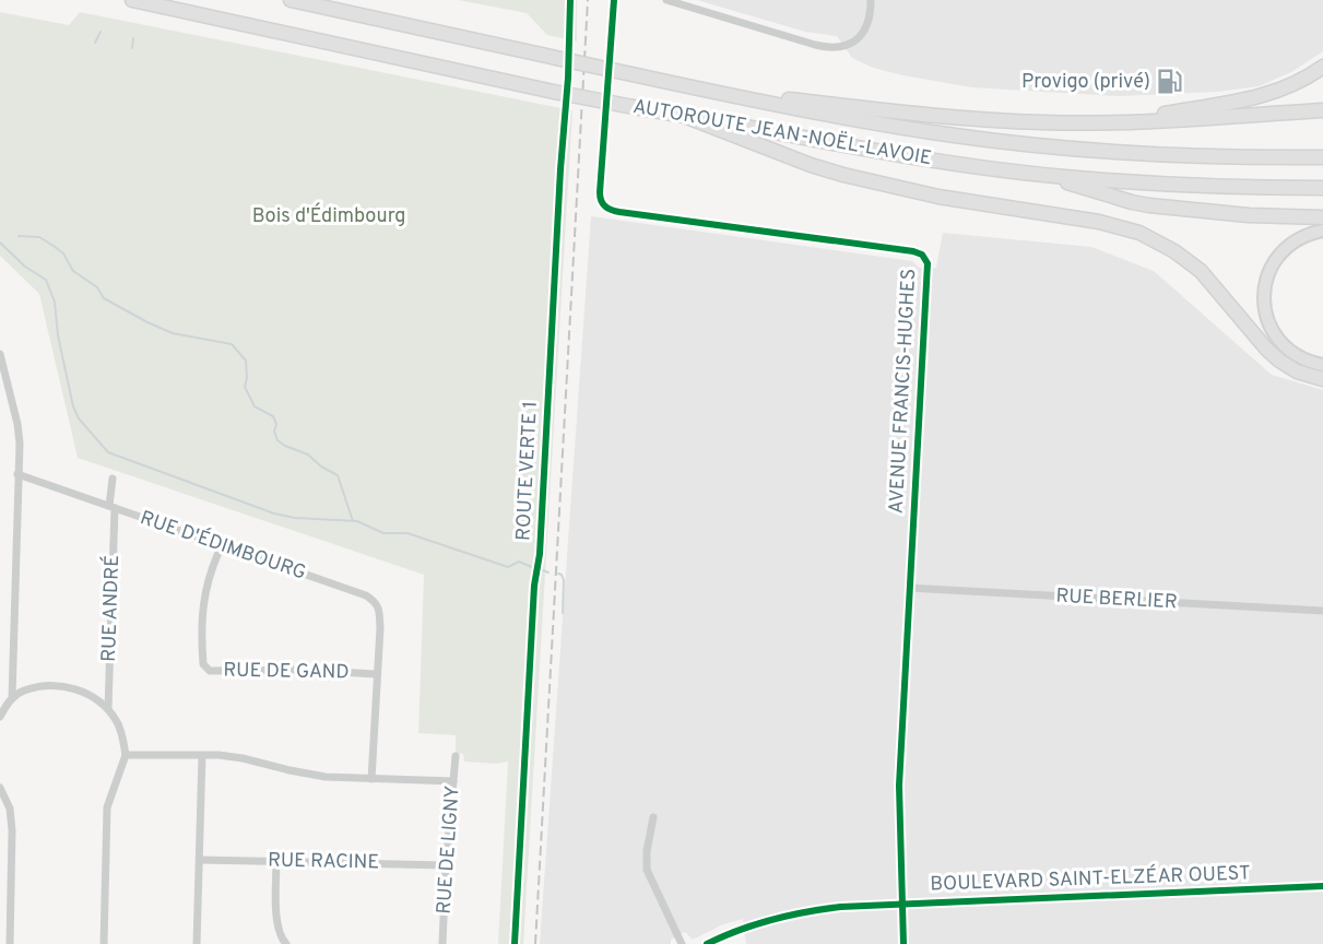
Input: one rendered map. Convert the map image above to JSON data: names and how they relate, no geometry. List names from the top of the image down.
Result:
{
  "streets": {
    "highway": ["AUTOROUTE JEAN-NOËL-LAVOIE"],
    "street": [
      "AVENUE FRANCIS-HUGHES",
      "RUE D'ÉDIMBOURG",
      "RUE BERLIER",
      "RUE ANDRÉ",
      "RUE DE GAND",
      "RUE DE LIGNY",
      "RUE RACINE",
      "BOULEVARD SAINT-ELZÉAR OUEST"
    ],
    "cycle path": ["ROUTE VERTE 1"]
  },
  "crossings": [
    ["AVENUE FRANCIS-HUGHES", "RUE BERLIER"],
    ["AVENUE FRANCIS-HUGHES", "BOULEVARD SAINT-ELZÉAR OUEST"],
    ["RUE D'ÉDIMBOURG", "RUE ANDRÉ"],
    ["RUE D'ÉDIMBOURG", "RUE DE GAND"],
    ["RUE DE LIGNY", "RUE RACINE"]
  ],
  "parks": ["Bois d'Édimbourg"],
  "places": {
    "fuel station": ["Provigo (privé)"]
  }
}
